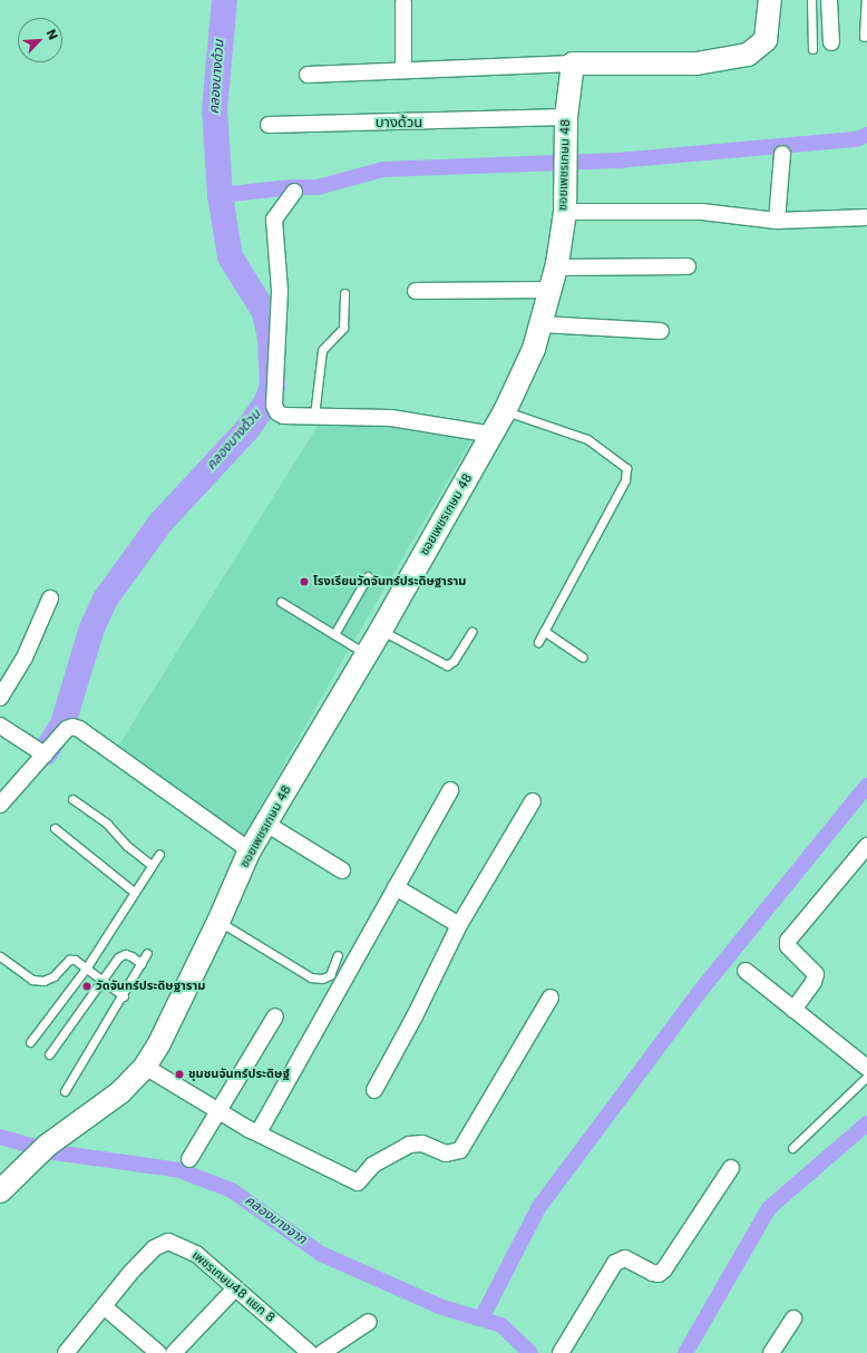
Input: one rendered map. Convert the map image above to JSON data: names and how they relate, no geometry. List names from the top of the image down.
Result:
{
  "streets": {
    "street": ["ซอยเพชรเกษม 48", "เพชรเกษม48 แยก 8"]
  },
  "districts": ["บางด้วน"],
  "water": ["คลองบางด้วน", "คลองบางจาก"],
  "places": ["โรงเรียนวัดจันทร์ประดิษฐาราม", "วัดจันทร์ประดิษฐาราม", "ชุมชนจันทร์ประดิษฐ์"],
  "north": "top right"
}
